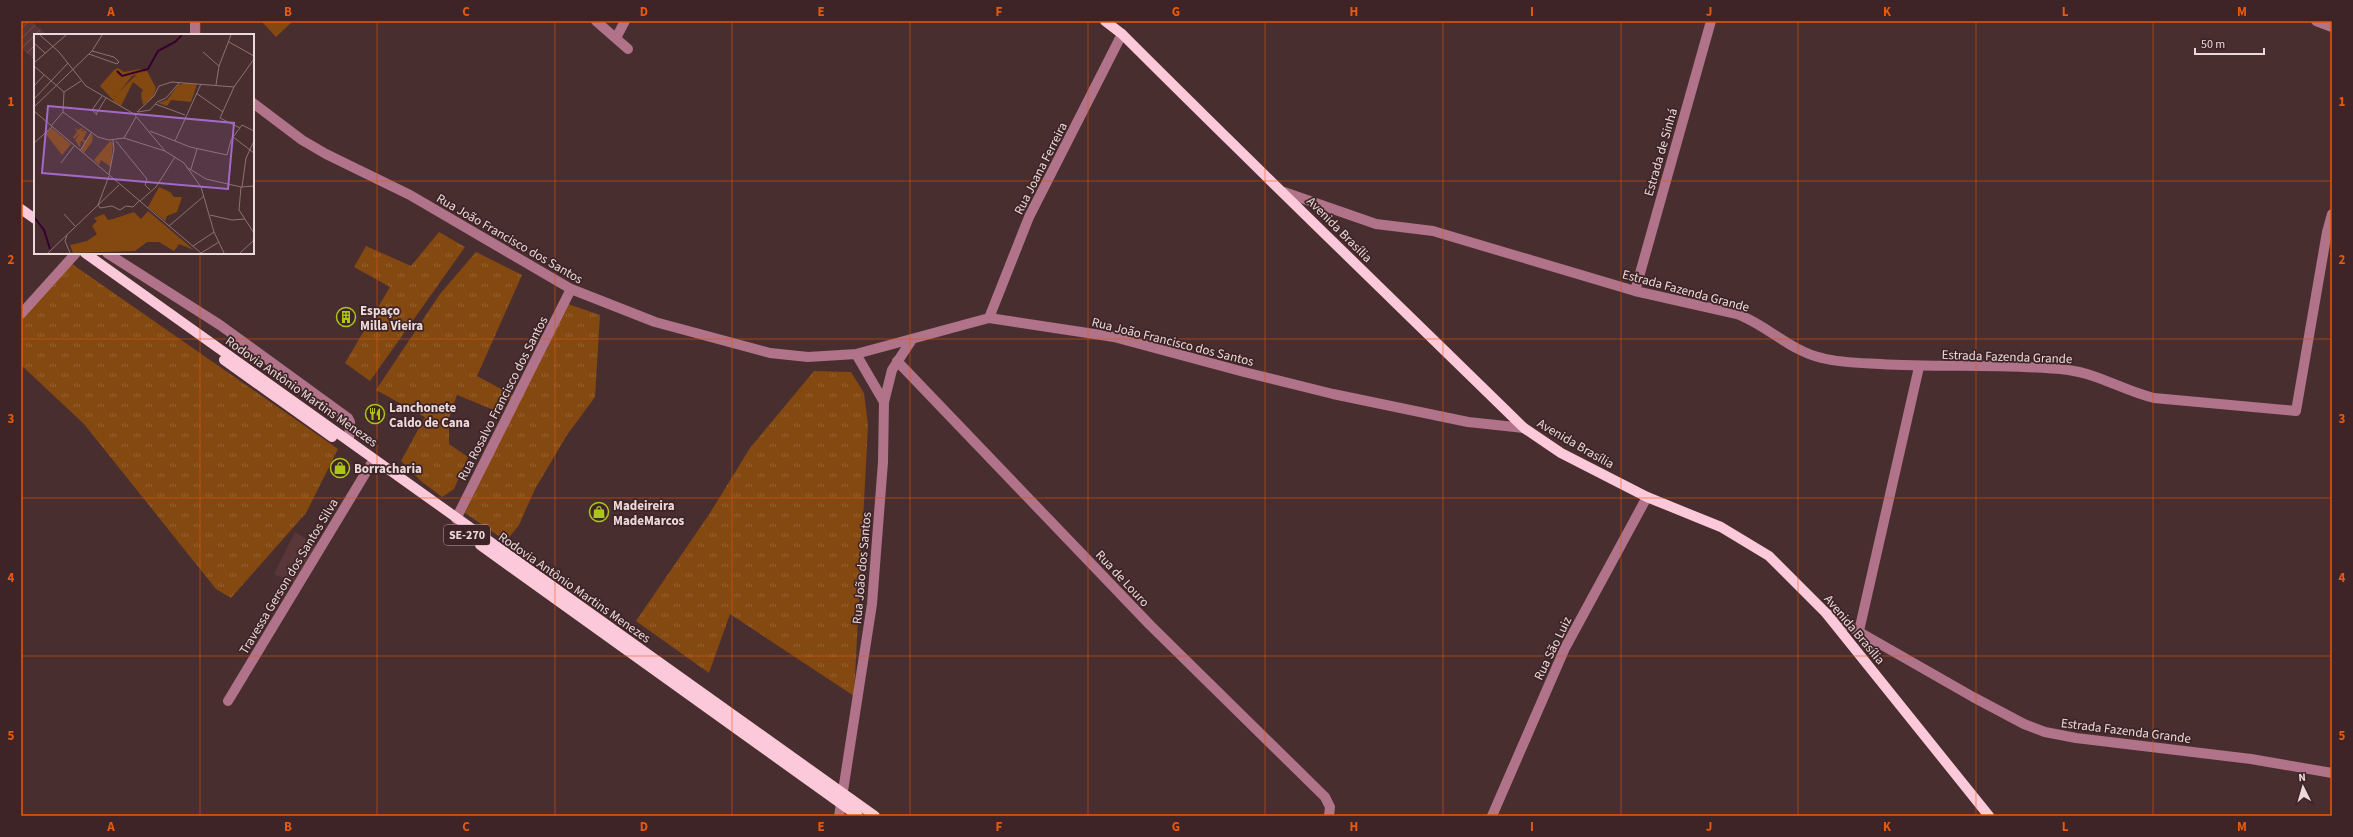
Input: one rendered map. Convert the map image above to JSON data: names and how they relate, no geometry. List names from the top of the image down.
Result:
{
  "streets": {
    "main road": ["Avenida Brasília", "Rodovia Antônio Martins Menezes", "SE-270"],
    "street": [
      "Estrada de Sinhá",
      "Rua Joana Ferreira",
      "Rua João Francisco dos Santos",
      "Estrada Fazenda Grande",
      "Rua Rosalvo Francisco dos Santos",
      "Rua João dos Santos",
      "Travessa Gerson dos Santos Silva",
      "Rua de Louro",
      "Rua São Luiz"
    ]
  },
  "crossings": [
    ["Estrada de Sinhá", "Estrada Fazenda Grande"],
    ["Rua Joana Ferreira", "Avenida Brasília"],
    ["Rua Joana Ferreira", "Rua João Francisco dos Santos"],
    ["Avenida Brasília", "Rua João Francisco dos Santos"],
    ["Avenida Brasília", "Estrada Fazenda Grande"],
    ["Avenida Brasília", "Rua São Luiz"],
    ["Rua João Francisco dos Santos", "Rua Rosalvo Francisco dos Santos"],
    ["Rua João Francisco dos Santos", "Rua João dos Santos"],
    ["Rodovia Antônio Martins Menezes", "Rua Rosalvo Francisco dos Santos"],
    ["Rodovia Antônio Martins Menezes", "Rua João dos Santos"],
    ["Rodovia Antônio Martins Menezes", "Travessa Gerson dos Santos Silva"],
    ["Rua João dos Santos", "Rua de Louro"]
  ],
  "places": {
    "building": ["Espaço Milla Vieira"],
    "restaurant": ["Lanchonete Caldo de Cana"],
    "shop": ["Borracharia", "Madeireira MadeMarcos"]
  },
  "scale_bar": "50 m",
  "north": "top",
  "grid": {
    "columns": [
      "A",
      "B",
      "C",
      "D",
      "E",
      "F",
      "G",
      "H",
      "I",
      "J",
      "K",
      "L",
      "M"
    ],
    "rows": [
      "1",
      "2",
      "3",
      "4",
      "5"
    ]
  }
}
